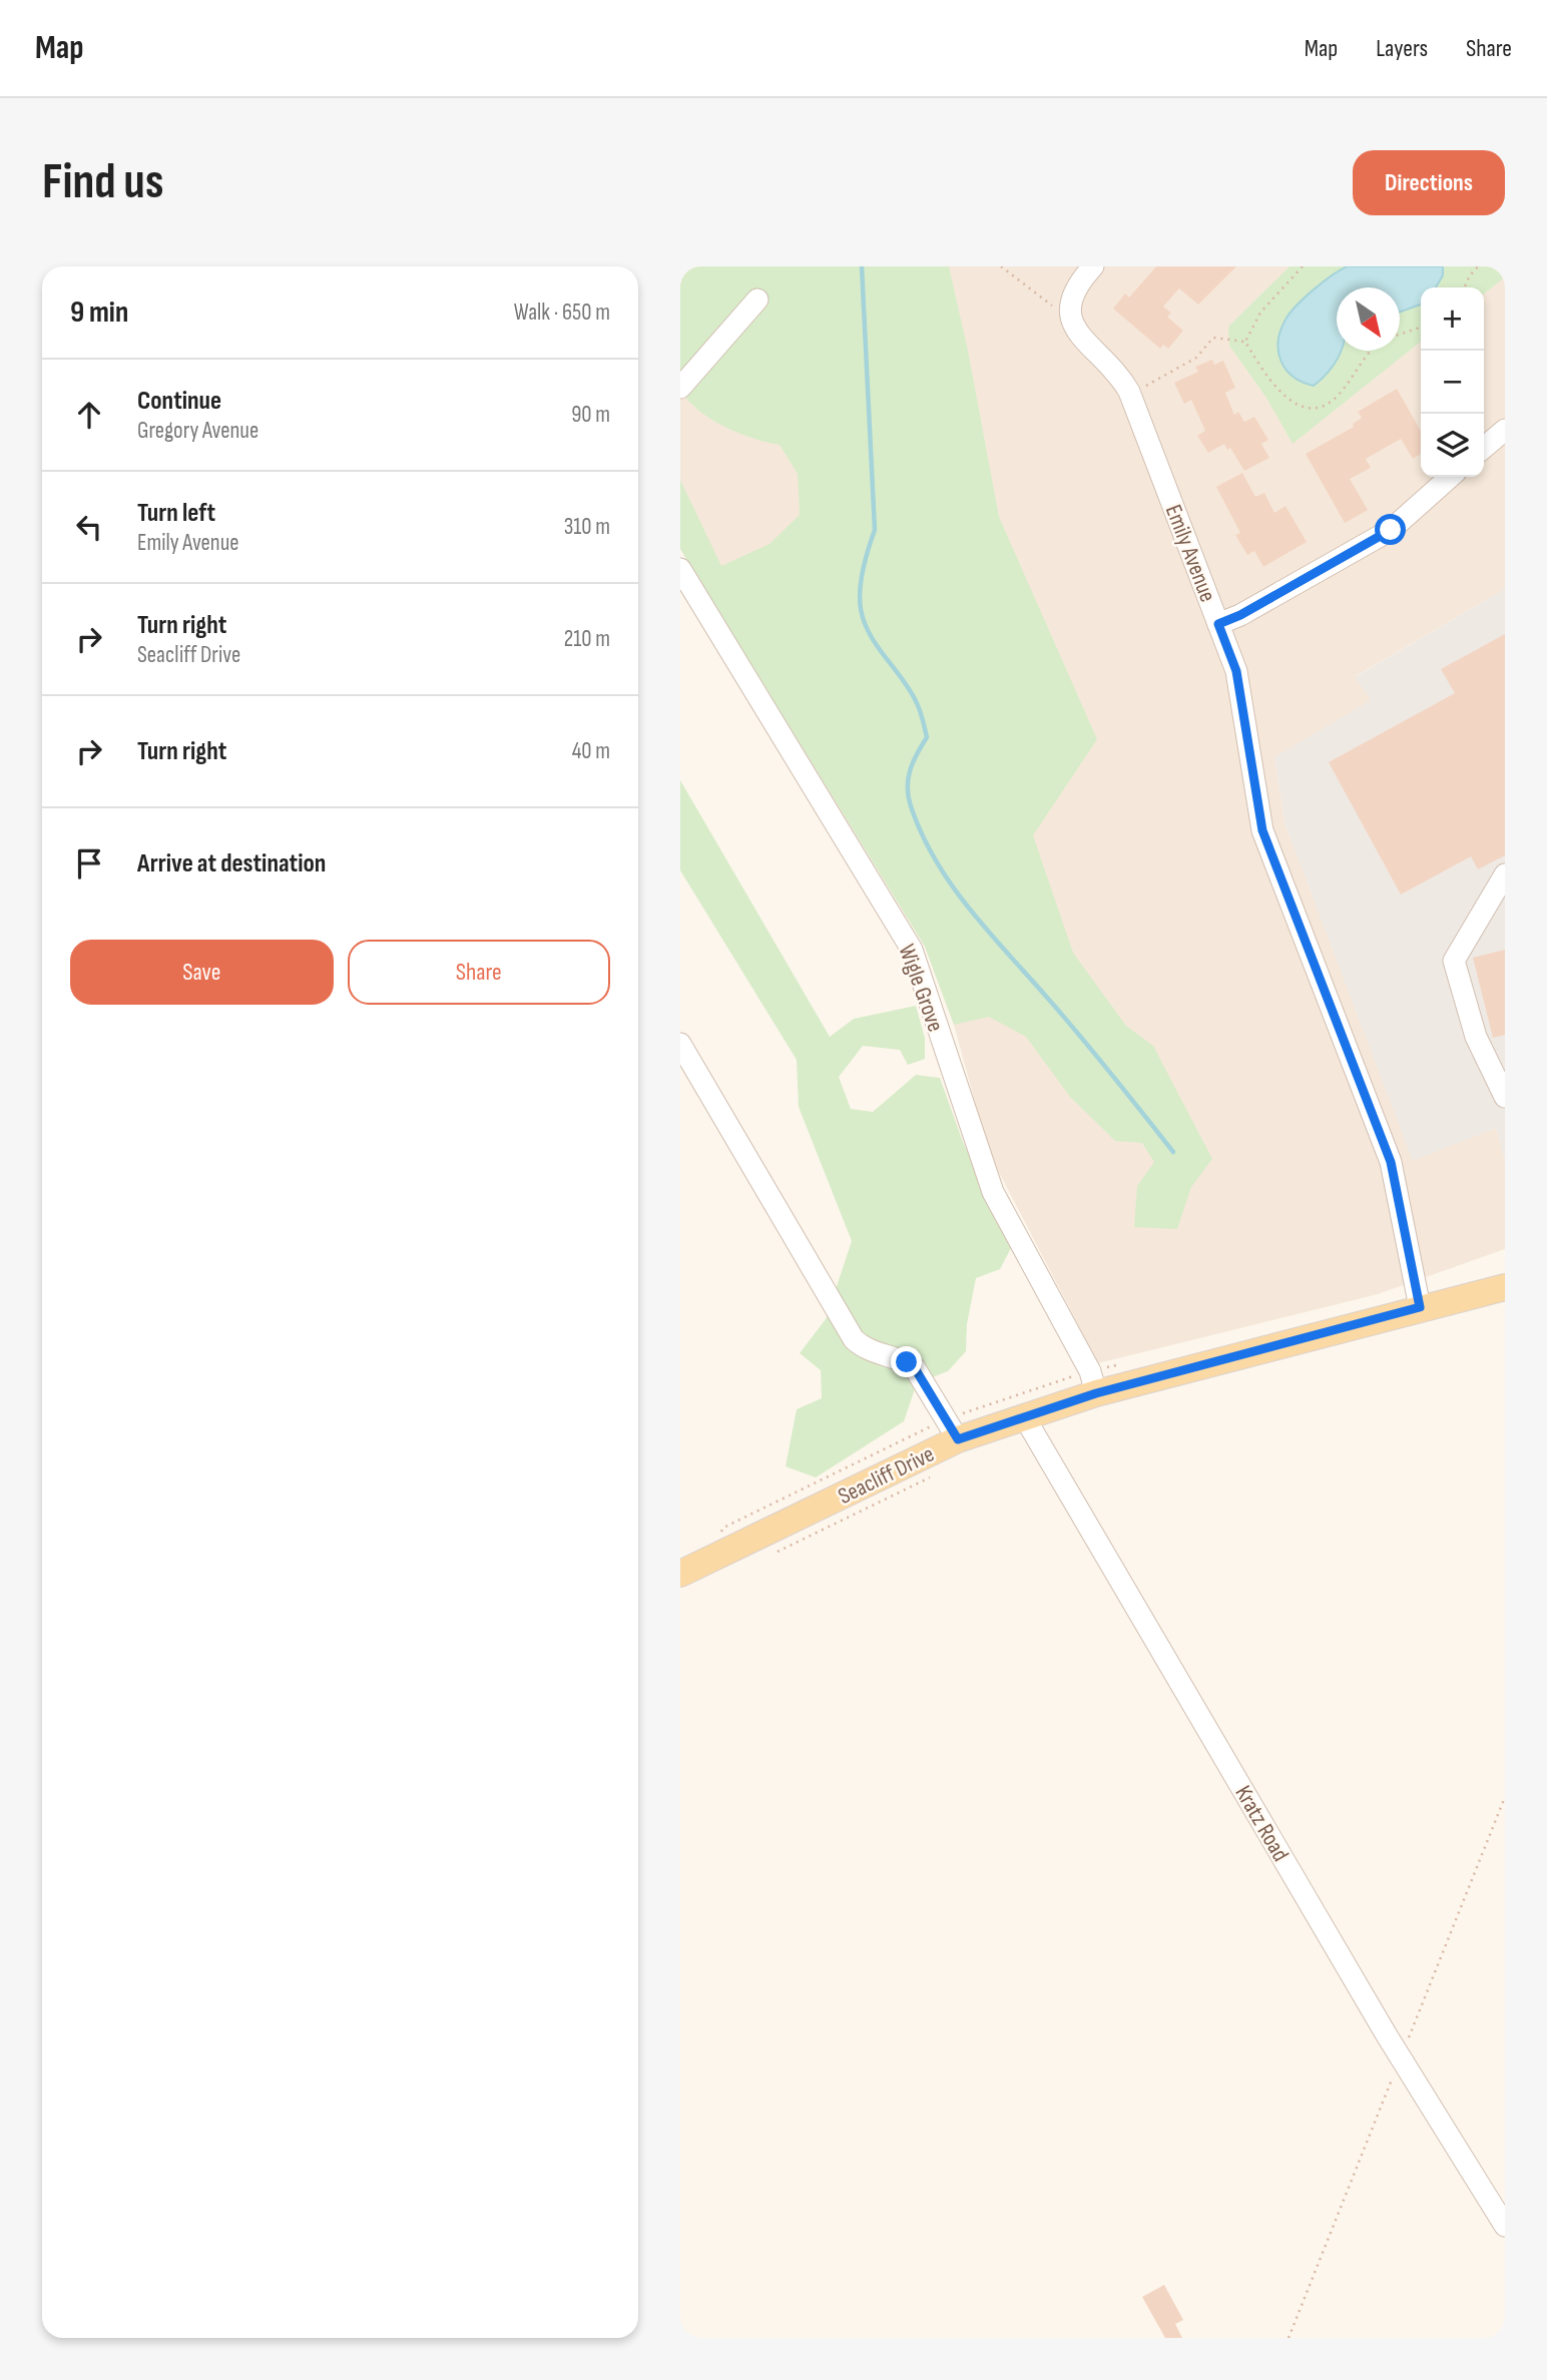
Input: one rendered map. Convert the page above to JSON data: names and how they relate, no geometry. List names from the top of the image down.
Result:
{
  "streets": {
    "main road": ["Seacliff Drive"],
    "street": ["Emily Avenue", "Wigle Grove", "Kratz Road"]
  },
  "crossings": [
    ["Emily Avenue", "Seacliff Drive"],
    ["Wigle Grove", "Seacliff Drive"],
    ["Seacliff Drive", "Kratz Road"]
  ],
  "north": "bottom right",
  "page": {
    "header": "Map",
    "nav": ["Map", "Layers", "Share"],
    "buttons": [
      "Directions",
      ["Save", "Share"]
    ],
    "title": "Find us",
    "heading": ["9 min", "Walk · 650 m"],
    "map_buttons": ["+", "−"],
    "list": [
      ["Continue", "Gregory Avenue", "90 m"],
      ["Turn left", "Emily Avenue", "310 m"],
      ["Turn right", "Seacliff Drive", "210 m"],
      ["Turn right", "40 m"],
      "Arrive at destination"
    ]
  }
}
